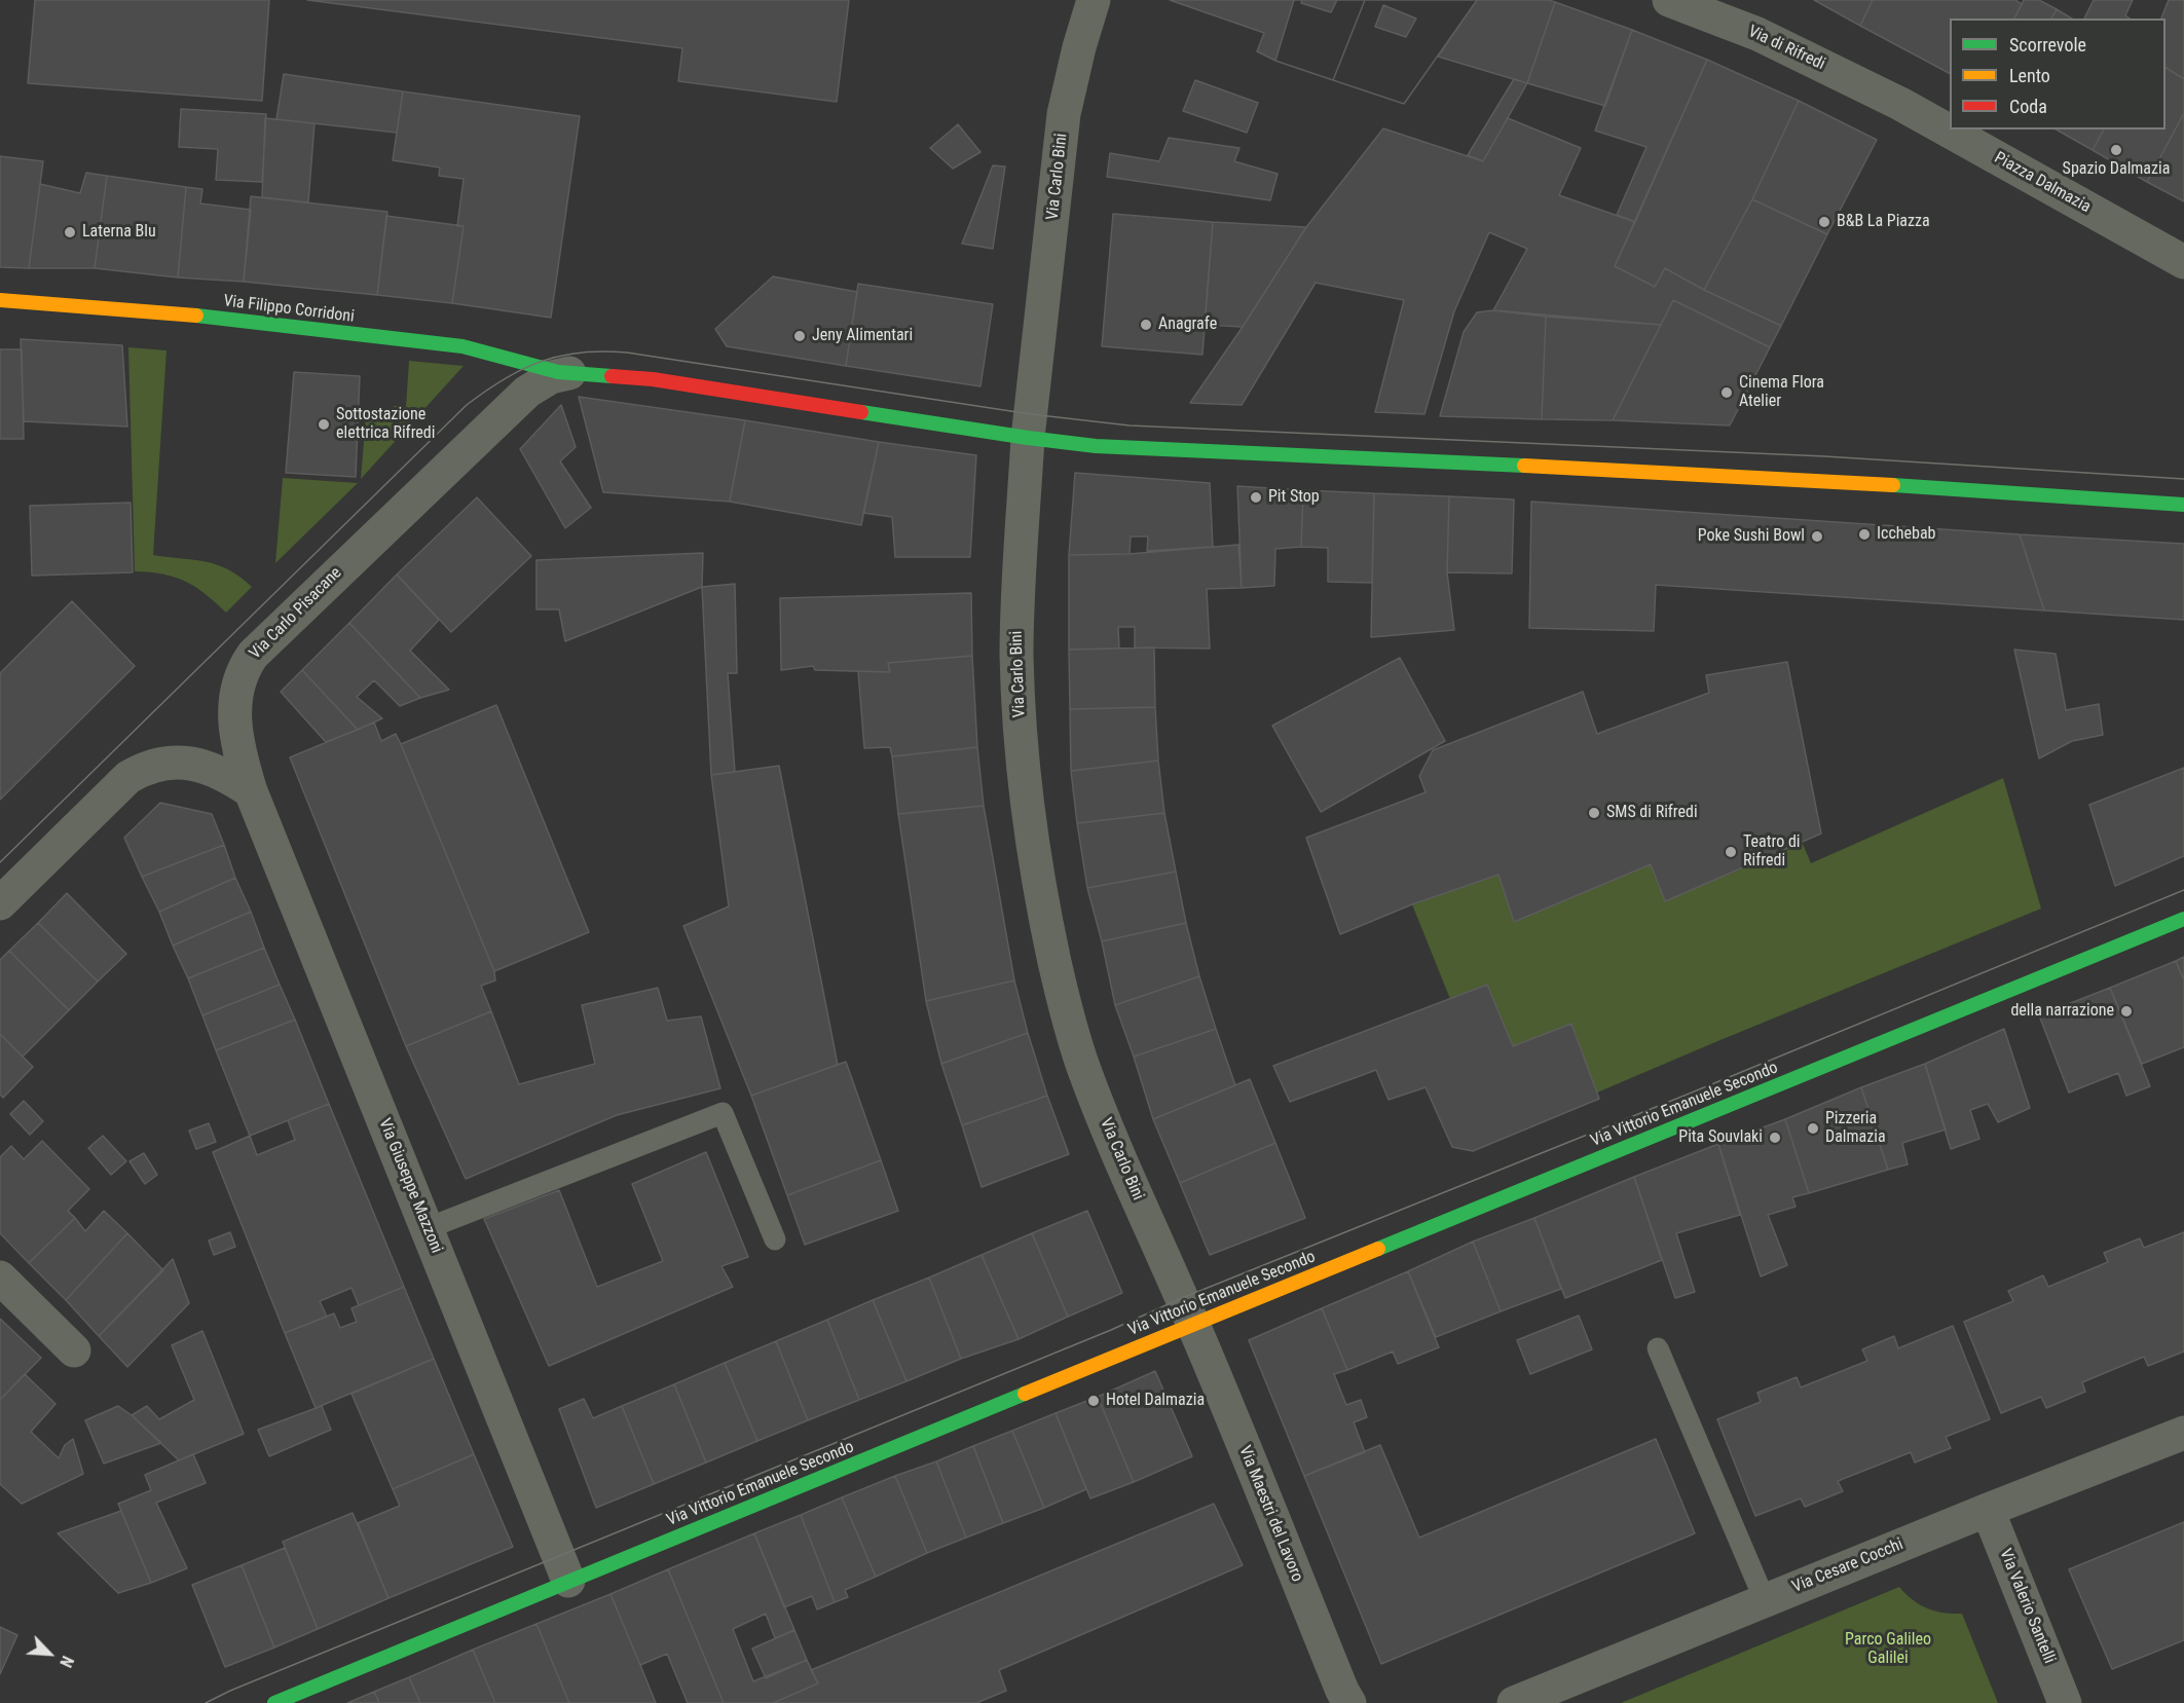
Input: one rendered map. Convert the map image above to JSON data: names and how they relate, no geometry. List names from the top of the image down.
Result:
{
  "streets": {
    "street": [
      "Via di Rifredi",
      "Via Carlo Bini",
      "Piazza Dalmazia",
      "Via Filippo Corridoni",
      "Via Carlo Pisacane",
      "Via Vittorio Emanuele Secondo",
      "Via Giuseppe Mazzoni",
      "Via Maestri del Lavoro",
      "Via Cesare Cocchi",
      "Via Valerio Santelli"
    ]
  },
  "crossings": [
    ["Via di Rifredi", "Piazza Dalmazia"],
    ["Via Carlo Bini", "Via Filippo Corridoni"],
    ["Via Carlo Bini", "Via Vittorio Emanuele Secondo"],
    ["Via Carlo Bini", "Via Maestri del Lavoro"],
    ["Via Filippo Corridoni", "Via Carlo Pisacane"],
    ["Via Carlo Pisacane", "Via Giuseppe Mazzoni"],
    ["Via Vittorio Emanuele Secondo", "Via Giuseppe Mazzoni"],
    ["Via Vittorio Emanuele Secondo", "Via Maestri del Lavoro"],
    ["Via Cesare Cocchi", "Via Valerio Santelli"]
  ],
  "parks": ["Parco Galileo Galilei"],
  "places": [
    "Spazio Dalmazia",
    "B&B La Piazza",
    "Laterna Blu",
    "Anagrafe",
    "Jeny Alimentari",
    "Cinema Flora Atelier",
    "Sottostazione elettrica Rifredi",
    "Pit Stop",
    "Icchebab",
    "Poke Sushi Bowl",
    "SMS di Rifredi",
    "Teatro di Rifredi",
    "della narrazione",
    "Pizzeria Dalmazia",
    "Pita Souvlaki",
    "Hotel Dalmazia"
  ],
  "legend": ["Scorrevole", "Lento", "Coda"],
  "north": "bottom right"
}
